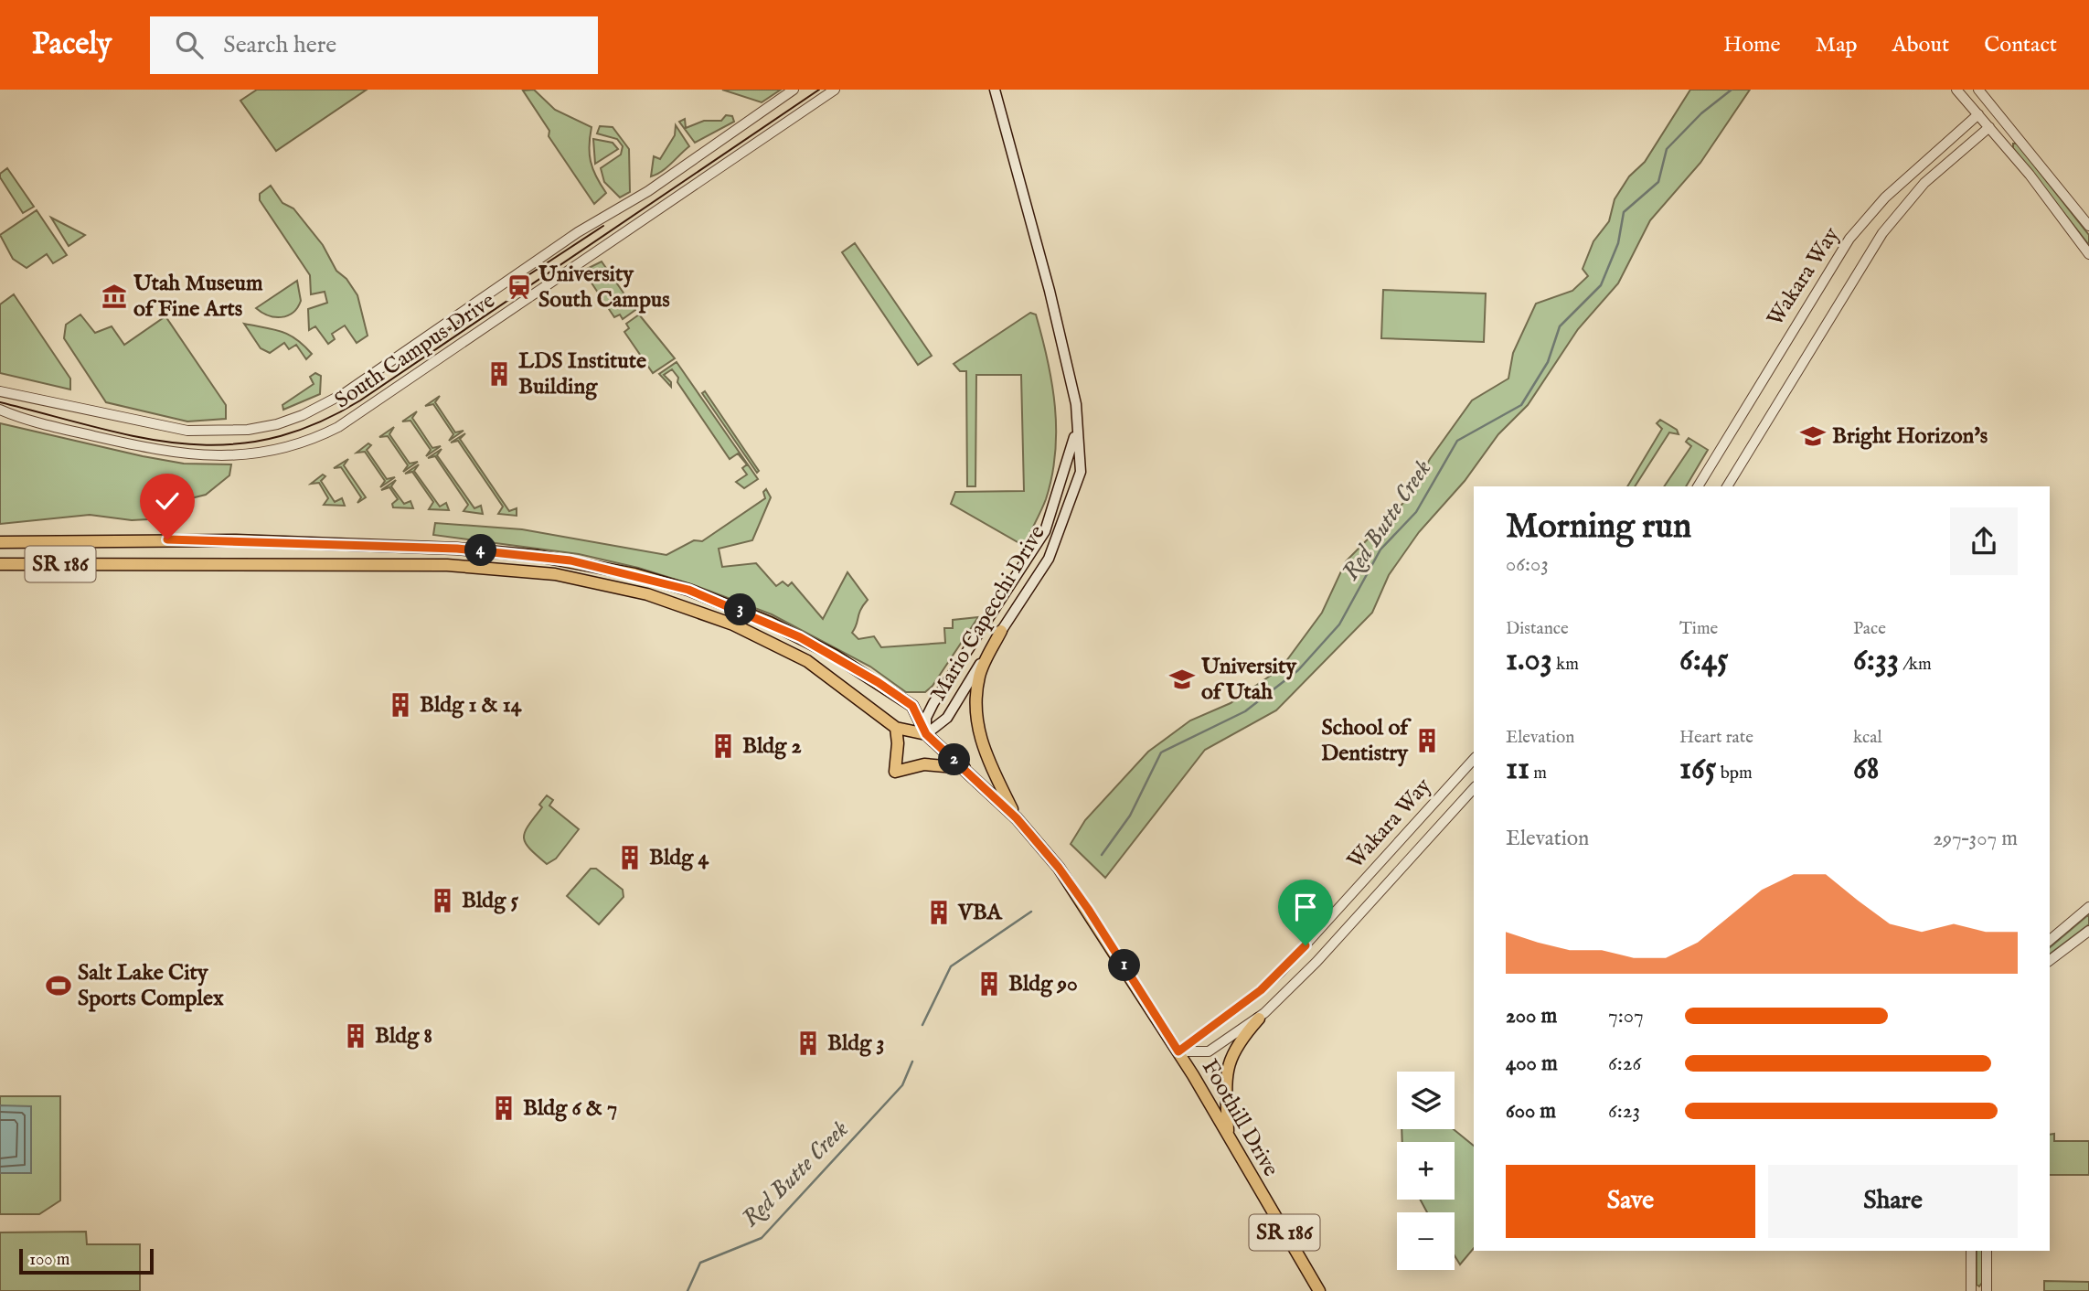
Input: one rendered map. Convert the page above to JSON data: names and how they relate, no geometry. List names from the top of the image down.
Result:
{
  "streets": {
    "main road": ["SR 186", "Mario Capecchi Drive", "Foothill Drive"],
    "street": ["Wakara Way", "South Campus Drive"]
  },
  "crossings": [
    ["Wakara Way", "Foothill Drive"],
    ["SR 186", "Foothill Drive"],
    ["Mario Capecchi Drive", "Foothill Drive"]
  ],
  "water": ["Red Butte Creek"],
  "places": {
    "station": ["University South Campus"],
    "museum": ["Utah Museum of Fine Arts"],
    "building": [
      "LDS Institute Building",
      "Bldg 1 & 14",
      "School of Dentistry",
      "Bldg 2",
      "Bldg 4",
      "Bldg 5",
      "VBA",
      "Bldg 90",
      "Bldg 8",
      "Bldg 3",
      "Bldg 6 & 7"
    ],
    "school or university": ["Bright Horizon's", "University of Utah"],
    "sports": ["Salt Lake City Sports Complex"]
  },
  "scale_bar": "100 m",
  "page": {
    "header": "Pacely",
    "search": "Search here",
    "nav": [
      "Home",
      "Map",
      "About",
      "Contact"
    ],
    "heading": ["Morning run", "06:03"],
    "pins": [
      "4",
      "3",
      "2",
      "1"
    ],
    "stats": [
      ["Distance", "1.03 km"],
      ["Time", "6:45"],
      ["Pace", "6:33 /km"],
      ["Elevation", "11 m"],
      ["Heart rate", "165 bpm"],
      ["kcal", "68"]
    ],
    "chart": ["Elevation", "297–307 m"],
    "list": [
      {
        "name": "200 m",
        "note": "7:07"
      },
      {
        "name": "400 m",
        "note": "6:26"
      },
      {
        "name": "600 m",
        "note": "6:23"
      }
    ],
    "map_buttons": ["+", "−"],
    "buttons": ["Save", "Share"],
    "scale": "100 m"
  }
}
